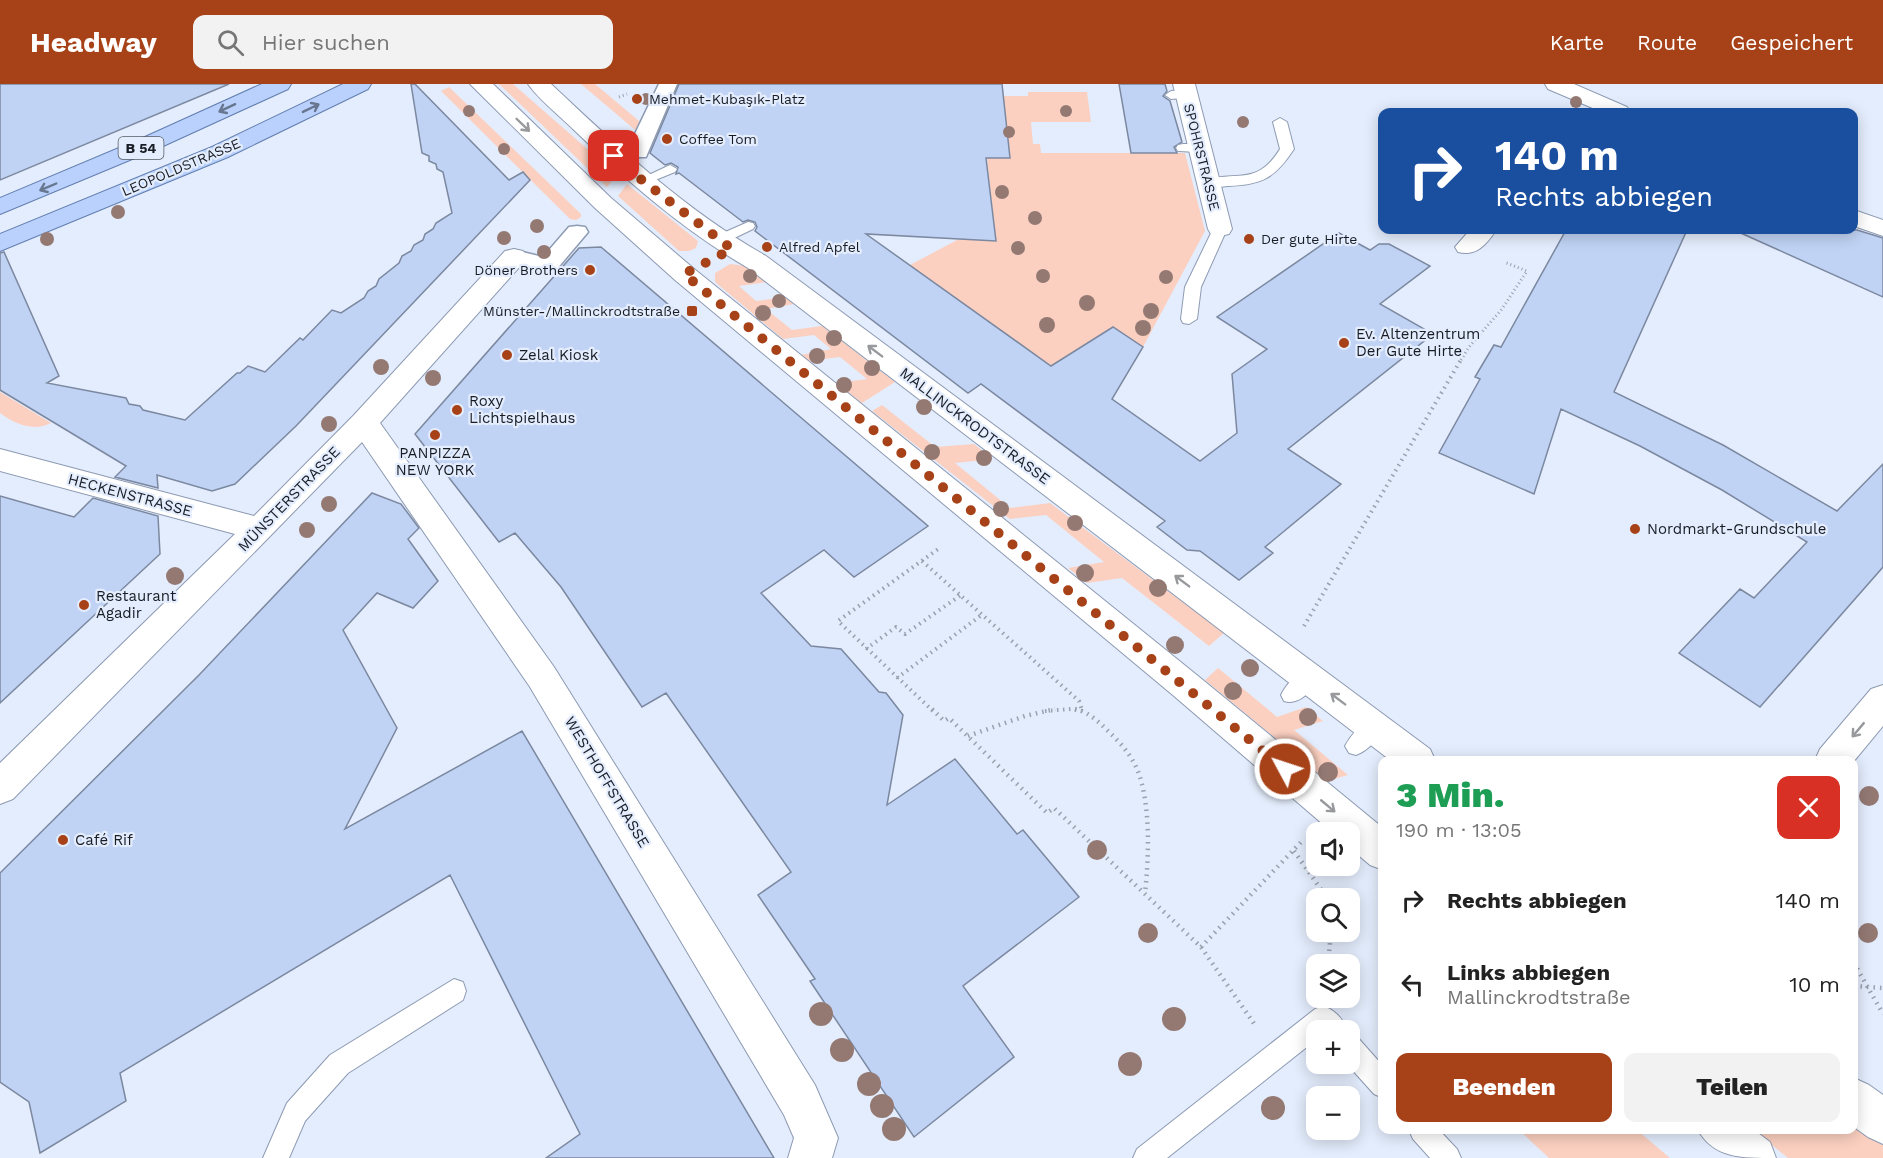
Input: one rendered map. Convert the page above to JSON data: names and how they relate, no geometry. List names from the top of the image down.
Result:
{
  "streets": {
    "main road": [
      "B 54",
      "SPOHRSTRASSE",
      "LEOPOLDSTRASSE",
      "MALLINCKRODTSTRASSE",
      "HECKENSTRASSE",
      "MÜNSTERSTRASSE",
      "WESTHOFFSTRASSE"
    ]
  },
  "crossings": [
    ["HECKENSTRASSE", "MÜNSTERSTRASSE"],
    ["MÜNSTERSTRASSE", "WESTHOFFSTRASSE"]
  ],
  "places": {
    "other": [
      "Mehmet-Kubaşık-Platz",
      "Coffee Tom",
      "Der gute Hirte",
      "Alfred Apfel",
      "Döner Brothers",
      "Ev. Altenzentrum Der Gute Hirte",
      "Zelal Kiosk",
      "Roxy Lichtspielhaus",
      "PANPIZZA NEW YORK",
      "Nordmarkt-Grundschule",
      "Restaurant Agadir",
      "Café Rif"
    ],
    "transit": ["Münster-/Mallinckrodtstraße"]
  },
  "page": {
    "header": "Headway",
    "search": "Hier suchen",
    "nav": ["Karte", "Route", "Gespeichert"],
    "turn": ["140 m", "Rechts abbiegen"],
    "heading": ["3 Min.", "190 m · 13:05"],
    "map_buttons": ["+", "−"],
    "list": [
      {
        "name": "Rechts abbiegen",
        "value": "140 m"
      },
      {
        "name": "Links abbiegen",
        "note": "Mallinckrodtstraße",
        "value": "10 m"
      }
    ],
    "buttons": ["Beenden", "Teilen"]
  }
}
